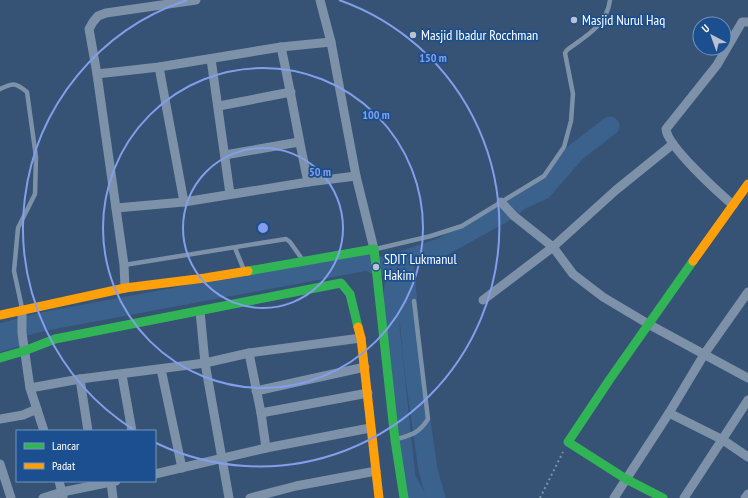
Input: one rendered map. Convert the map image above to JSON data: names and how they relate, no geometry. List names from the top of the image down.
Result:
{
  "places": ["Masjid Nurul Haq", "Masjid Ibadur Rocchman", "SDIT Lukmanul Hakim"],
  "legend": ["Lancar", "Padat"],
  "north": "top left",
  "rings": ["150 m", "100 m", "50 m"]
}
